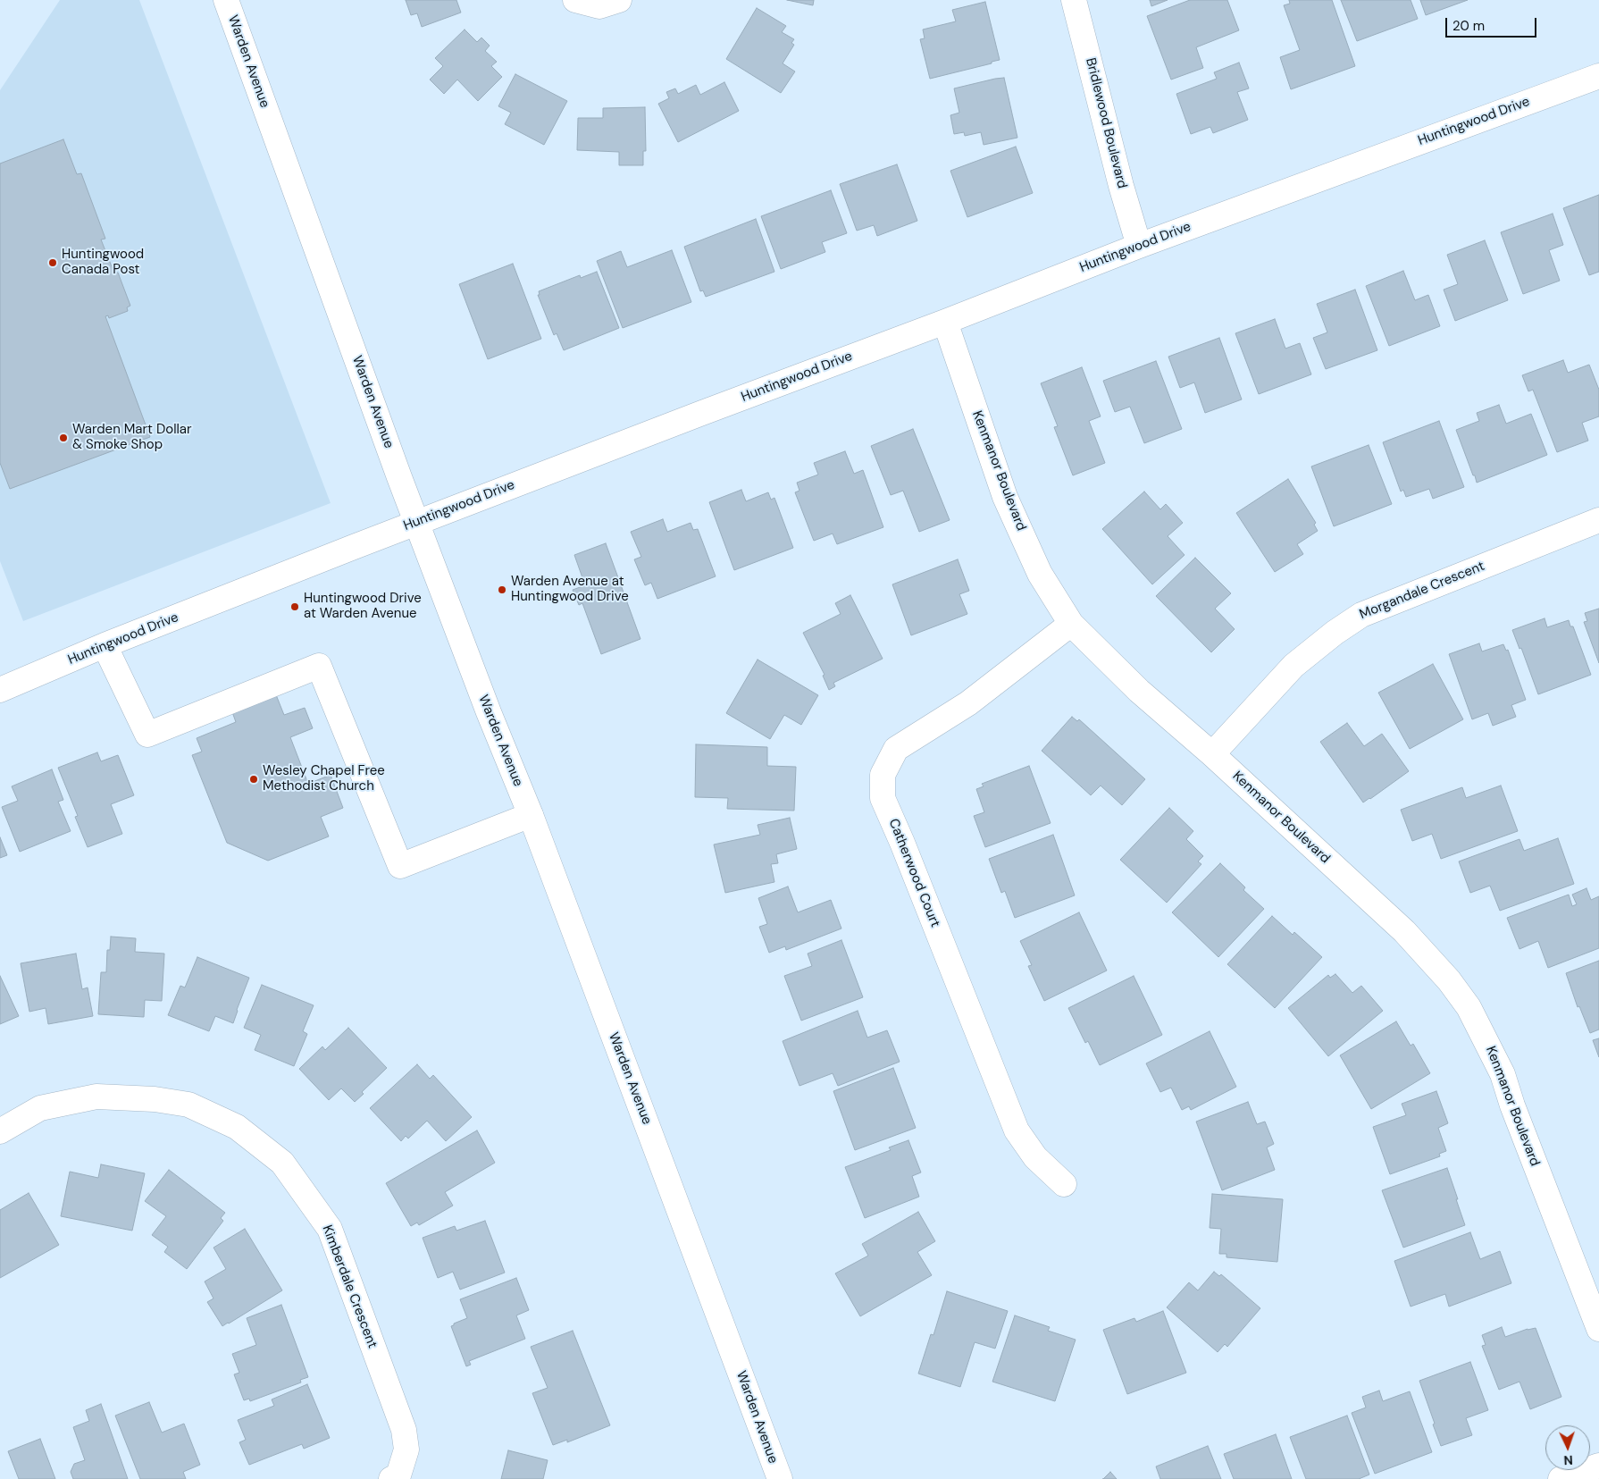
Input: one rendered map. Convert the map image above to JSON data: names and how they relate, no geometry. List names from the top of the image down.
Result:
{
  "streets": {
    "street": [
      "Warden Avenue",
      "Huntingwood Drive",
      "Bridlewood Boulevard",
      "Kenmanor Boulevard",
      "Morgandale Crescent",
      "Catherwood Court",
      "Kimberdale Crescent"
    ]
  },
  "crossings": [
    ["Warden Avenue", "Huntingwood Drive"],
    ["Huntingwood Drive", "Bridlewood Boulevard"],
    ["Huntingwood Drive", "Kenmanor Boulevard"],
    ["Kenmanor Boulevard", "Morgandale Crescent"],
    ["Kenmanor Boulevard", "Catherwood Court"]
  ],
  "places": [
    "Huntingwood Canada Post",
    "Warden Mart Dollar & Smoke Shop",
    "Warden Avenue at Huntingwood Drive",
    "Huntingwood Drive at Warden Avenue",
    "Wesley Chapel Free Methodist Church"
  ],
  "scale_bar": "20 m",
  "north": "bottom"
}
